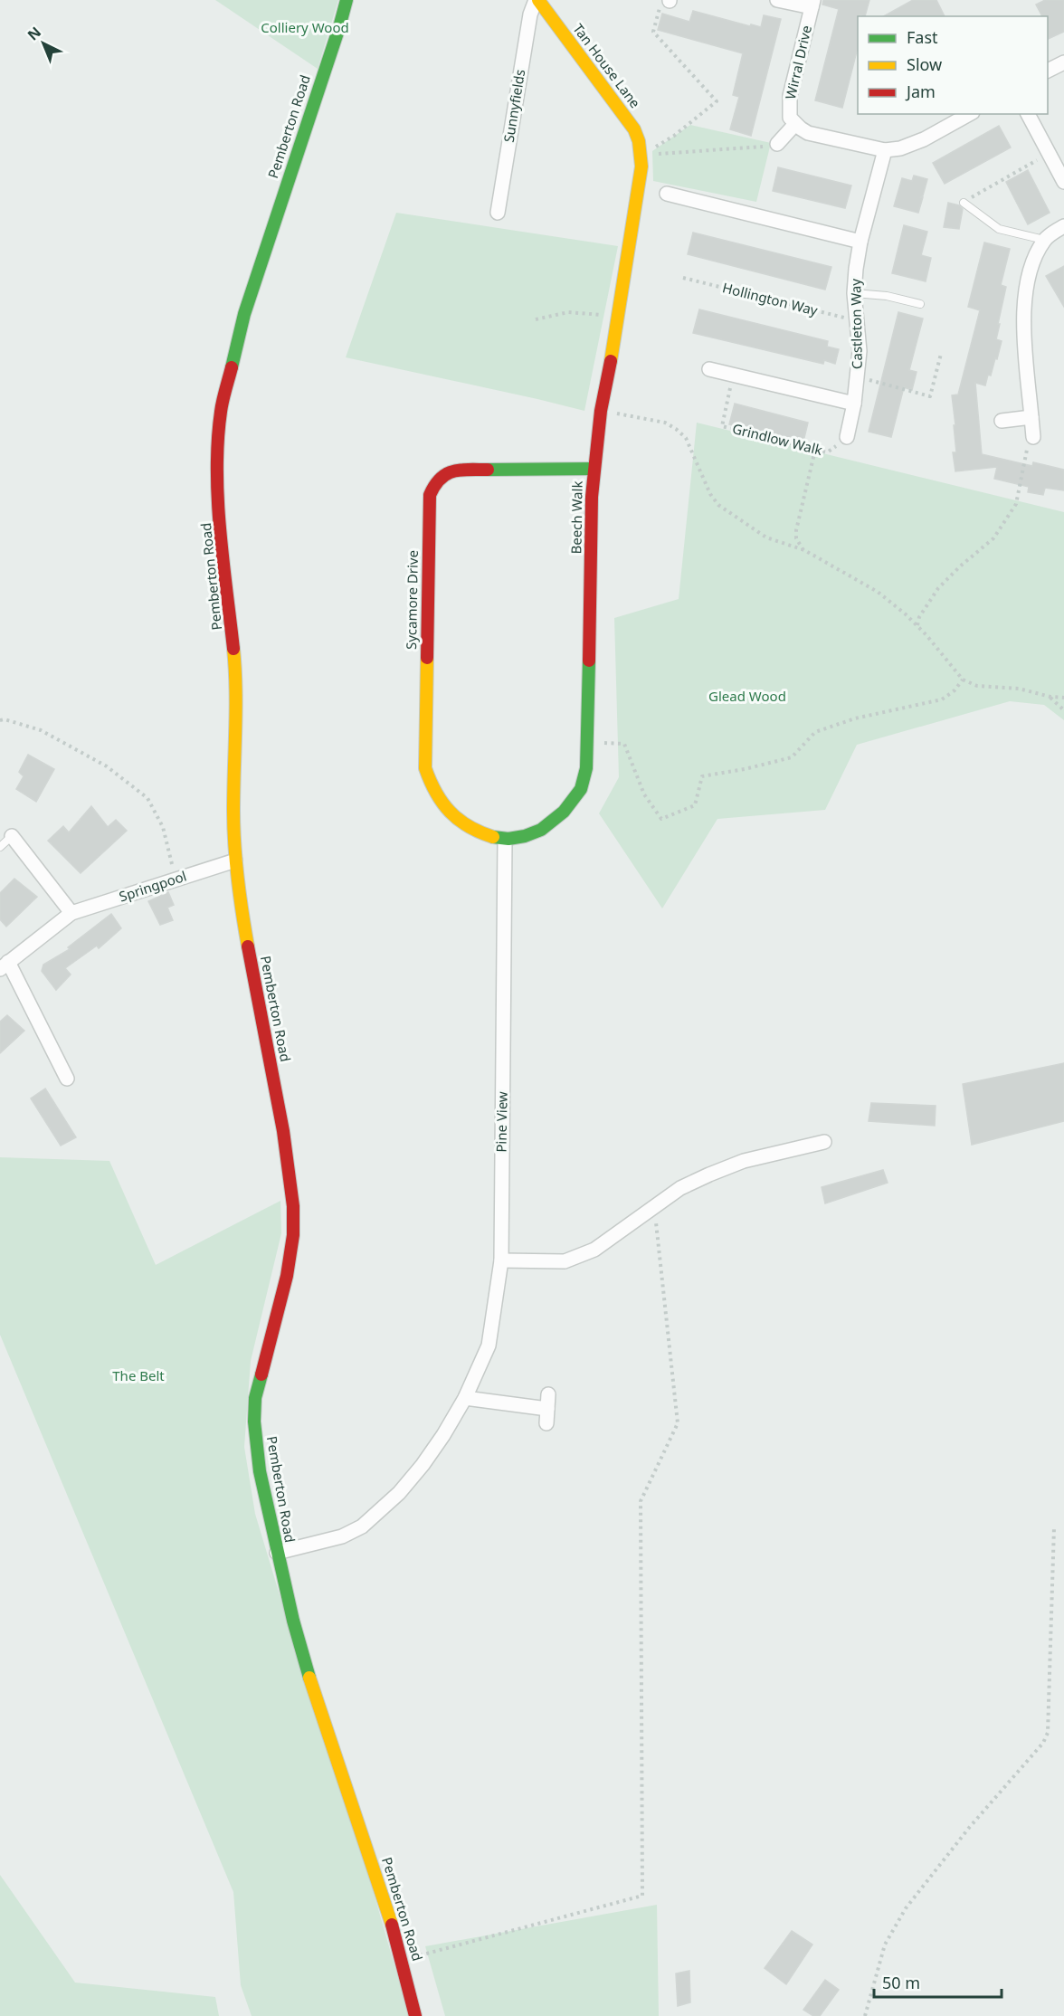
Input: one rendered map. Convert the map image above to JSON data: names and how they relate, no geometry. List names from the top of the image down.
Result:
{
  "streets": {
    "main road": [
      "Tan House Lane",
      "Pemberton Road",
      "Beech Walk",
      "Sycamore Drive"
    ],
    "street": [
      "Wirral Drive",
      "Sunnyfields",
      "Castleton Way",
      "Springpool",
      "Pine View"
    ],
    "path": ["Hollington Way", "Grindlow Walk"]
  },
  "crossings": [
    ["Tan House Lane", "Sunnyfields"],
    ["Tan House Lane", "Beech Walk"],
    ["Pemberton Road", "Springpool"],
    ["Pemberton Road", "Pine View"],
    ["Hollington Way", "Castleton Way"],
    ["Castleton Way", "Grindlow Walk"],
    ["Beech Walk", "Sycamore Drive"],
    ["Beech Walk", "Pine View"],
    ["Sycamore Drive", "Pine View"]
  ],
  "parks": ["Colliery Wood", "Glead Wood", "The Belt"],
  "legend": ["Fast", "Slow", "Jam"],
  "scale_bar": "50 m",
  "north": "top left"
}
